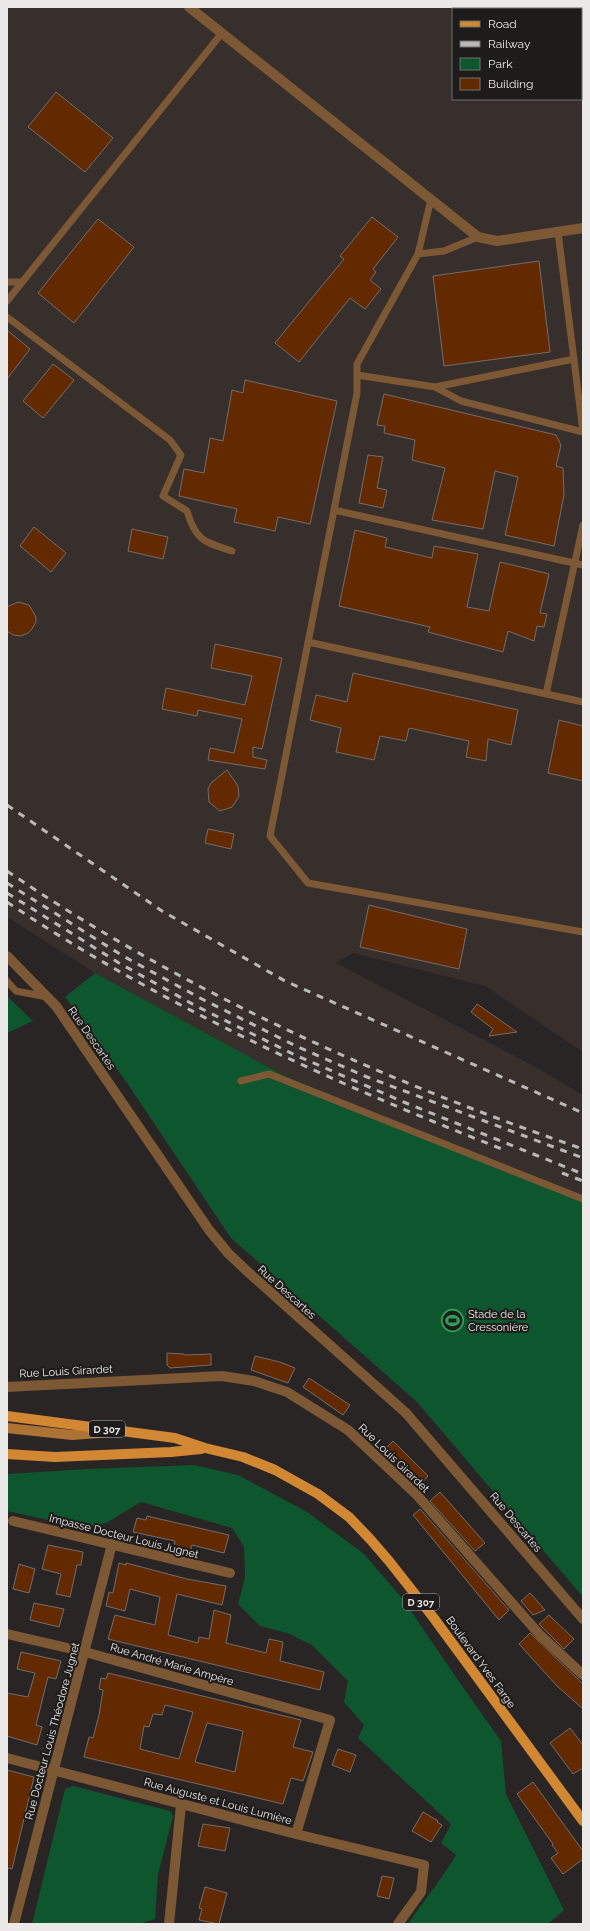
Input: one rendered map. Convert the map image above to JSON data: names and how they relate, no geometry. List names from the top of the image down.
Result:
{
  "streets": {
    "main road": ["D 307", "Boulevard Yves Farge"],
    "street": [
      "Rue Descartes",
      "Rue Louis Girardet",
      "Impasse Docteur Louis Jugnet",
      "Rue André Marie Ampère",
      "Rue Docteur Louis Théodore Jugnet",
      "Rue Auguste et Louis Lumière"
    ]
  },
  "crossings": [
    ["Impasse Docteur Louis Jugnet", "Rue Docteur Louis Théodore Jugnet"],
    ["Rue André Marie Ampère", "Rue Docteur Louis Théodore Jugnet"],
    ["Rue André Marie Ampère", "Rue Auguste et Louis Lumière"],
    ["Rue Docteur Louis Théodore Jugnet", "Rue Auguste et Louis Lumière"]
  ],
  "places": {
    "sports": ["Stade de la Cressonière"]
  },
  "legend": [
    "Road",
    "Railway",
    "Park",
    "Building"
  ]
}
